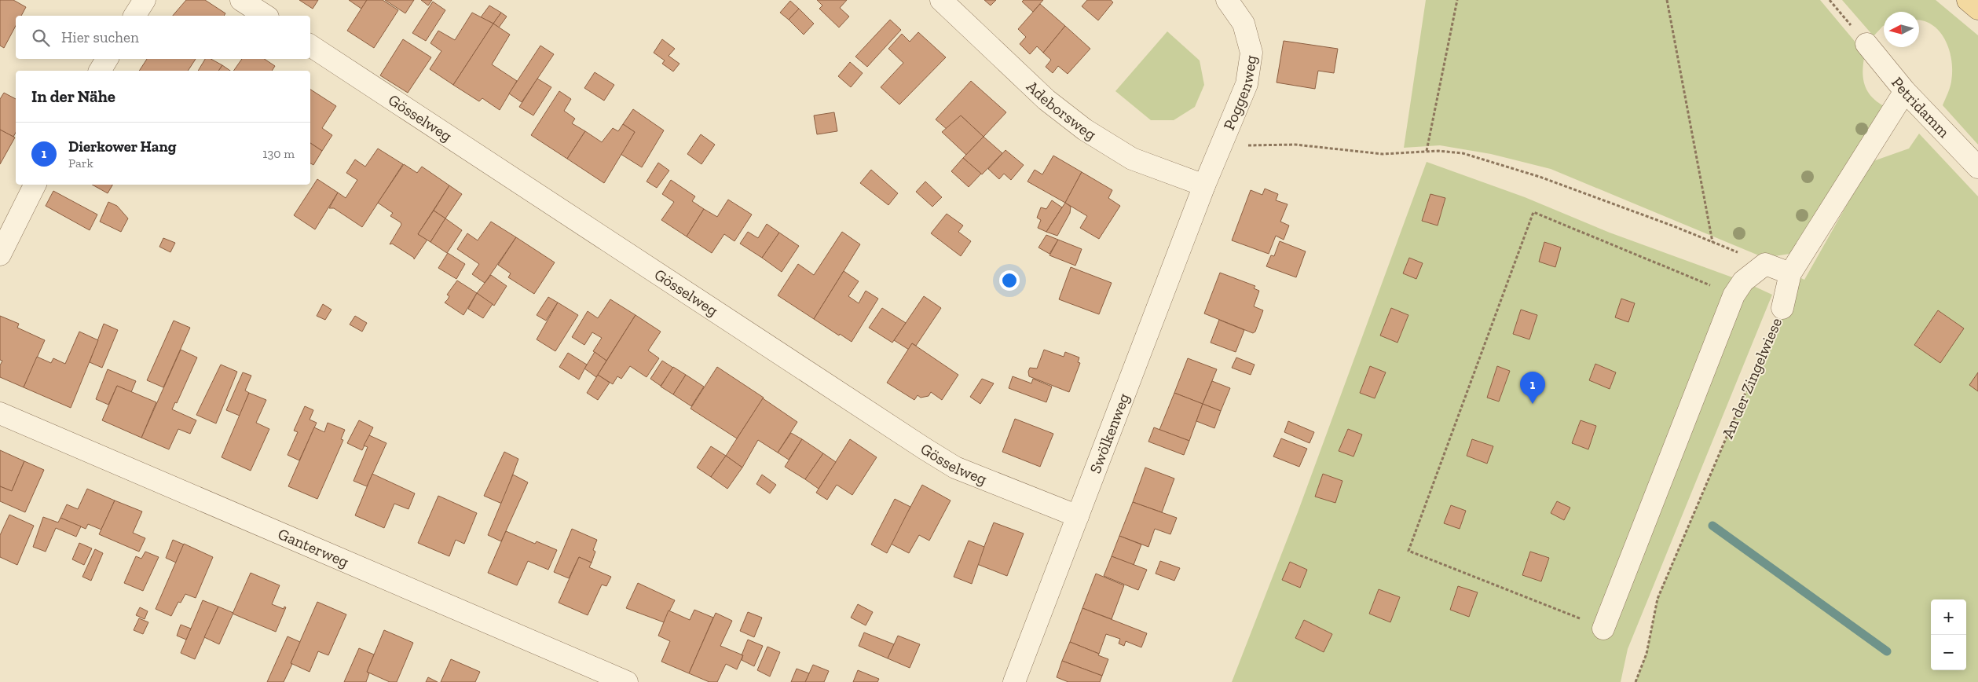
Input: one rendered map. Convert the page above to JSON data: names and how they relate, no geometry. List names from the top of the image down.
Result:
{
  "streets": {
    "street": [
      "Poggenweg",
      "Petridamm",
      "Adeborsweg",
      "Gösselweg",
      "An der Zingelwiese",
      "Swölkenweg",
      "Ganterweg"
    ]
  },
  "crossings": [
    ["Poggenweg", "Adeborsweg"],
    ["Poggenweg", "Swölkenweg"],
    ["Petridamm", "An der Zingelwiese"],
    ["Adeborsweg", "Swölkenweg"],
    ["Gösselweg", "Swölkenweg"]
  ],
  "north": "left",
  "page": {
    "search": "Hier suchen",
    "heading": "In der Nähe",
    "list": [
      {
        "mark": "1",
        "name": "Dierkower Hang",
        "note": "Park",
        "value": "130 m"
      }
    ],
    "pins": "1",
    "map_buttons": ["+", "−"]
  }
}
